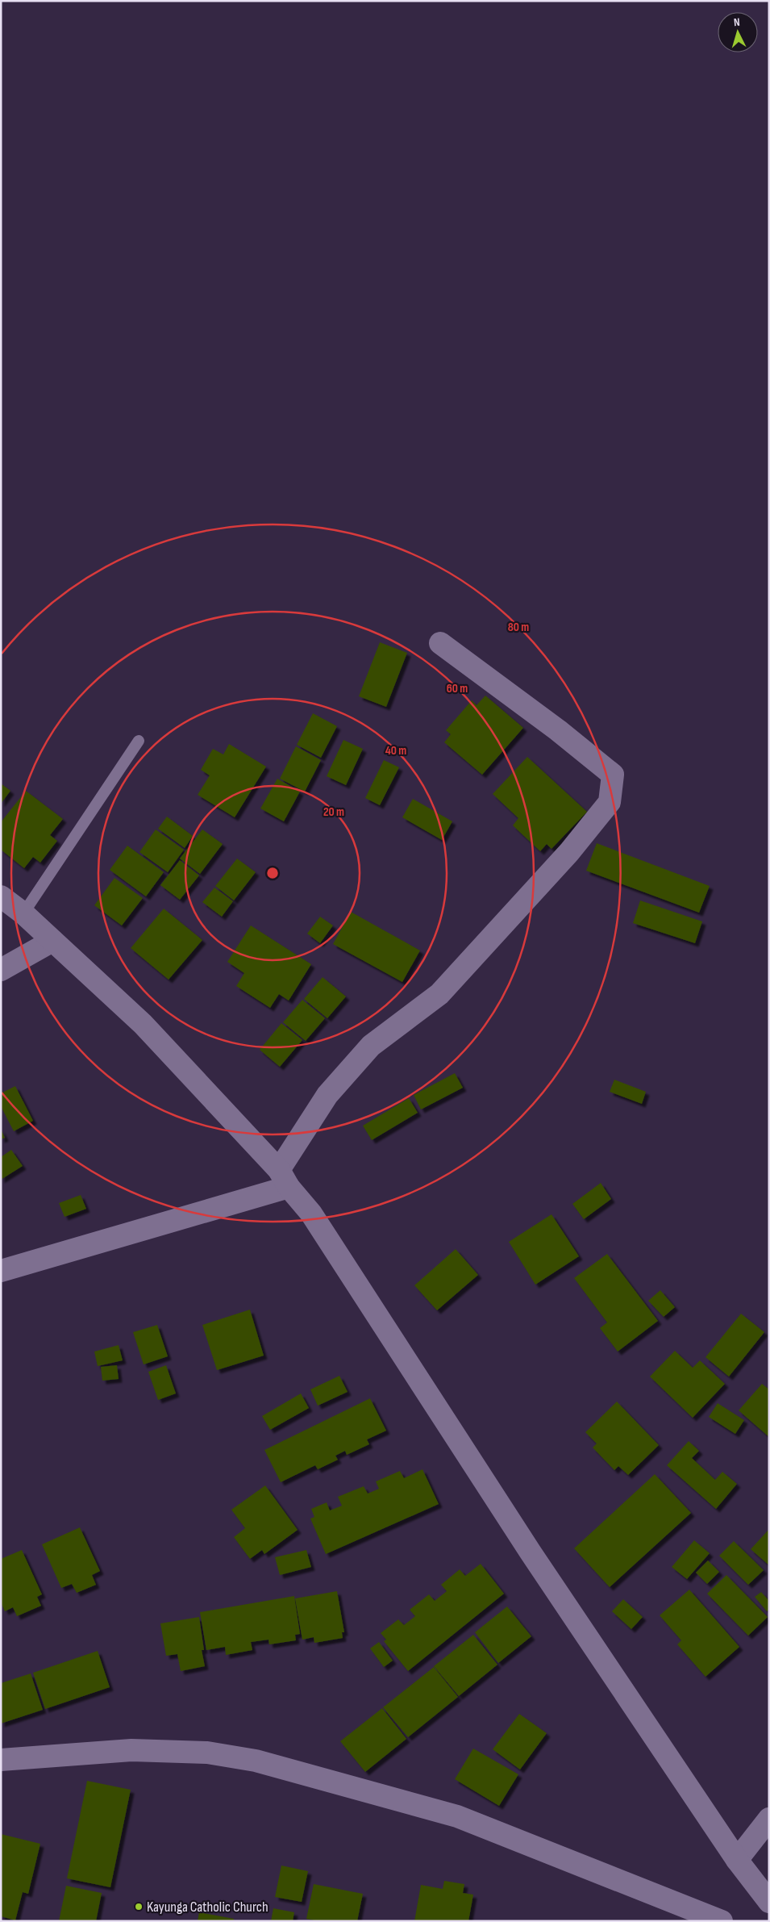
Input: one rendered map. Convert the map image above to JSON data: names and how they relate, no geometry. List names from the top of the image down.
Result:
{
  "places": ["Kayunga Catholic Church"],
  "north": "top",
  "rings": [
    "80 m",
    "60 m",
    "40 m",
    "20 m"
  ]
}
